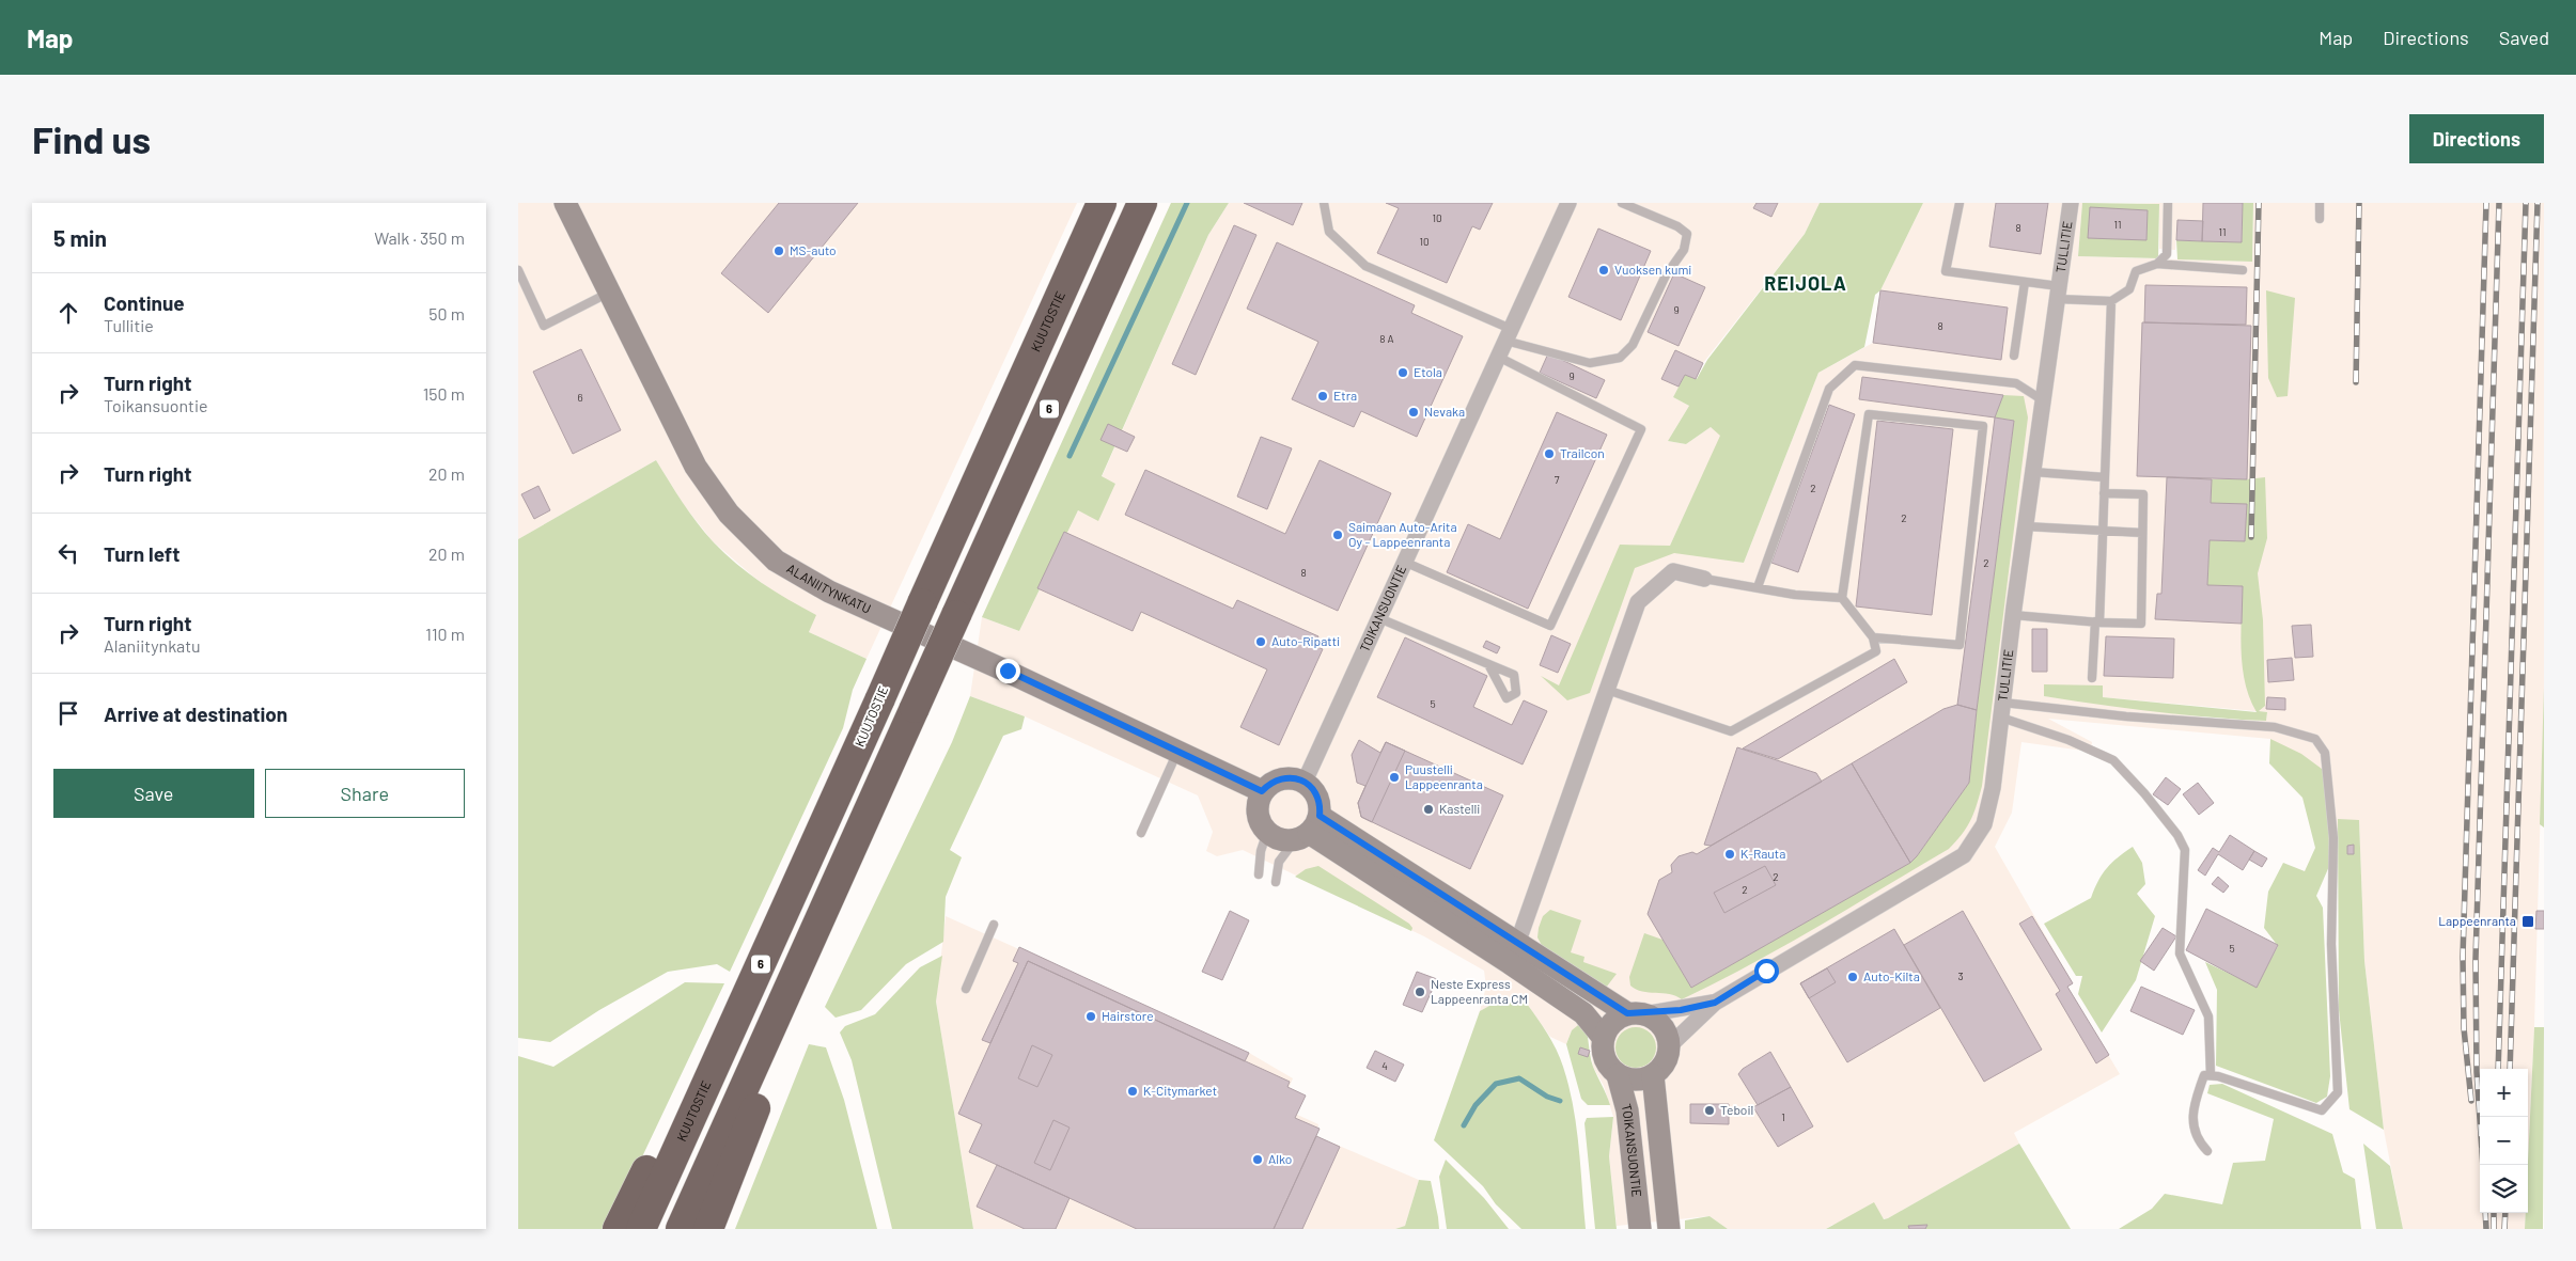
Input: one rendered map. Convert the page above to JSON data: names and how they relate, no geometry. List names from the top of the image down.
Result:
{
  "streets": {
    "highway": ["KUUTOSTIE", "6"],
    "main road": ["ALANIITYNKATU", "TOIKANSUONTIE"],
    "street": ["TULLITIE"]
  },
  "crossings": [
    ["TULLITIE", "TOIKANSUONTIE"],
    ["ALANIITYNKATU", "TOIKANSUONTIE"]
  ],
  "districts": ["REIJOLA"],
  "places": {
    "other": [
      "MS-auto",
      "Vuoksen kumi",
      "Etola",
      "Etra",
      "Nevaka",
      "Trailcon",
      "Saimaan Auto-Arita Oy - Lappeenranta",
      "Auto-Ripatti",
      "Puustelli Lappeenranta",
      "Kastelli",
      "K-Rauta",
      "Auto-Kilta",
      "Neste Express Lappeenranta CM",
      "Hairstore",
      "K-Citymarket",
      "Teboil",
      "Alko"
    ],
    "transit": ["Lappeenranta"]
  },
  "house_numbers": [
    "10",
    "11",
    "8",
    "11",
    "10",
    "9",
    "8",
    "8 A",
    "9",
    "6",
    "7",
    "2",
    "2",
    "2",
    "8",
    "5",
    "2",
    "2",
    "5",
    "3",
    "4",
    "1"
  ],
  "page": {
    "header": "Map",
    "nav": ["Map", "Directions", "Saved"],
    "buttons": [
      "Directions",
      ["Save", "Share"]
    ],
    "title": "Find us",
    "heading": ["5 min", "Walk · 350 m"],
    "list": [
      ["Continue", "Tullitie", "50 m"],
      ["Turn right", "Toikansuontie", "150 m"],
      ["Turn right", "20 m"],
      ["Turn left", "20 m"],
      ["Turn right", "Alaniitynkatu", "110 m"],
      "Arrive at destination"
    ],
    "map_buttons": ["+", "−"]
  }
}
